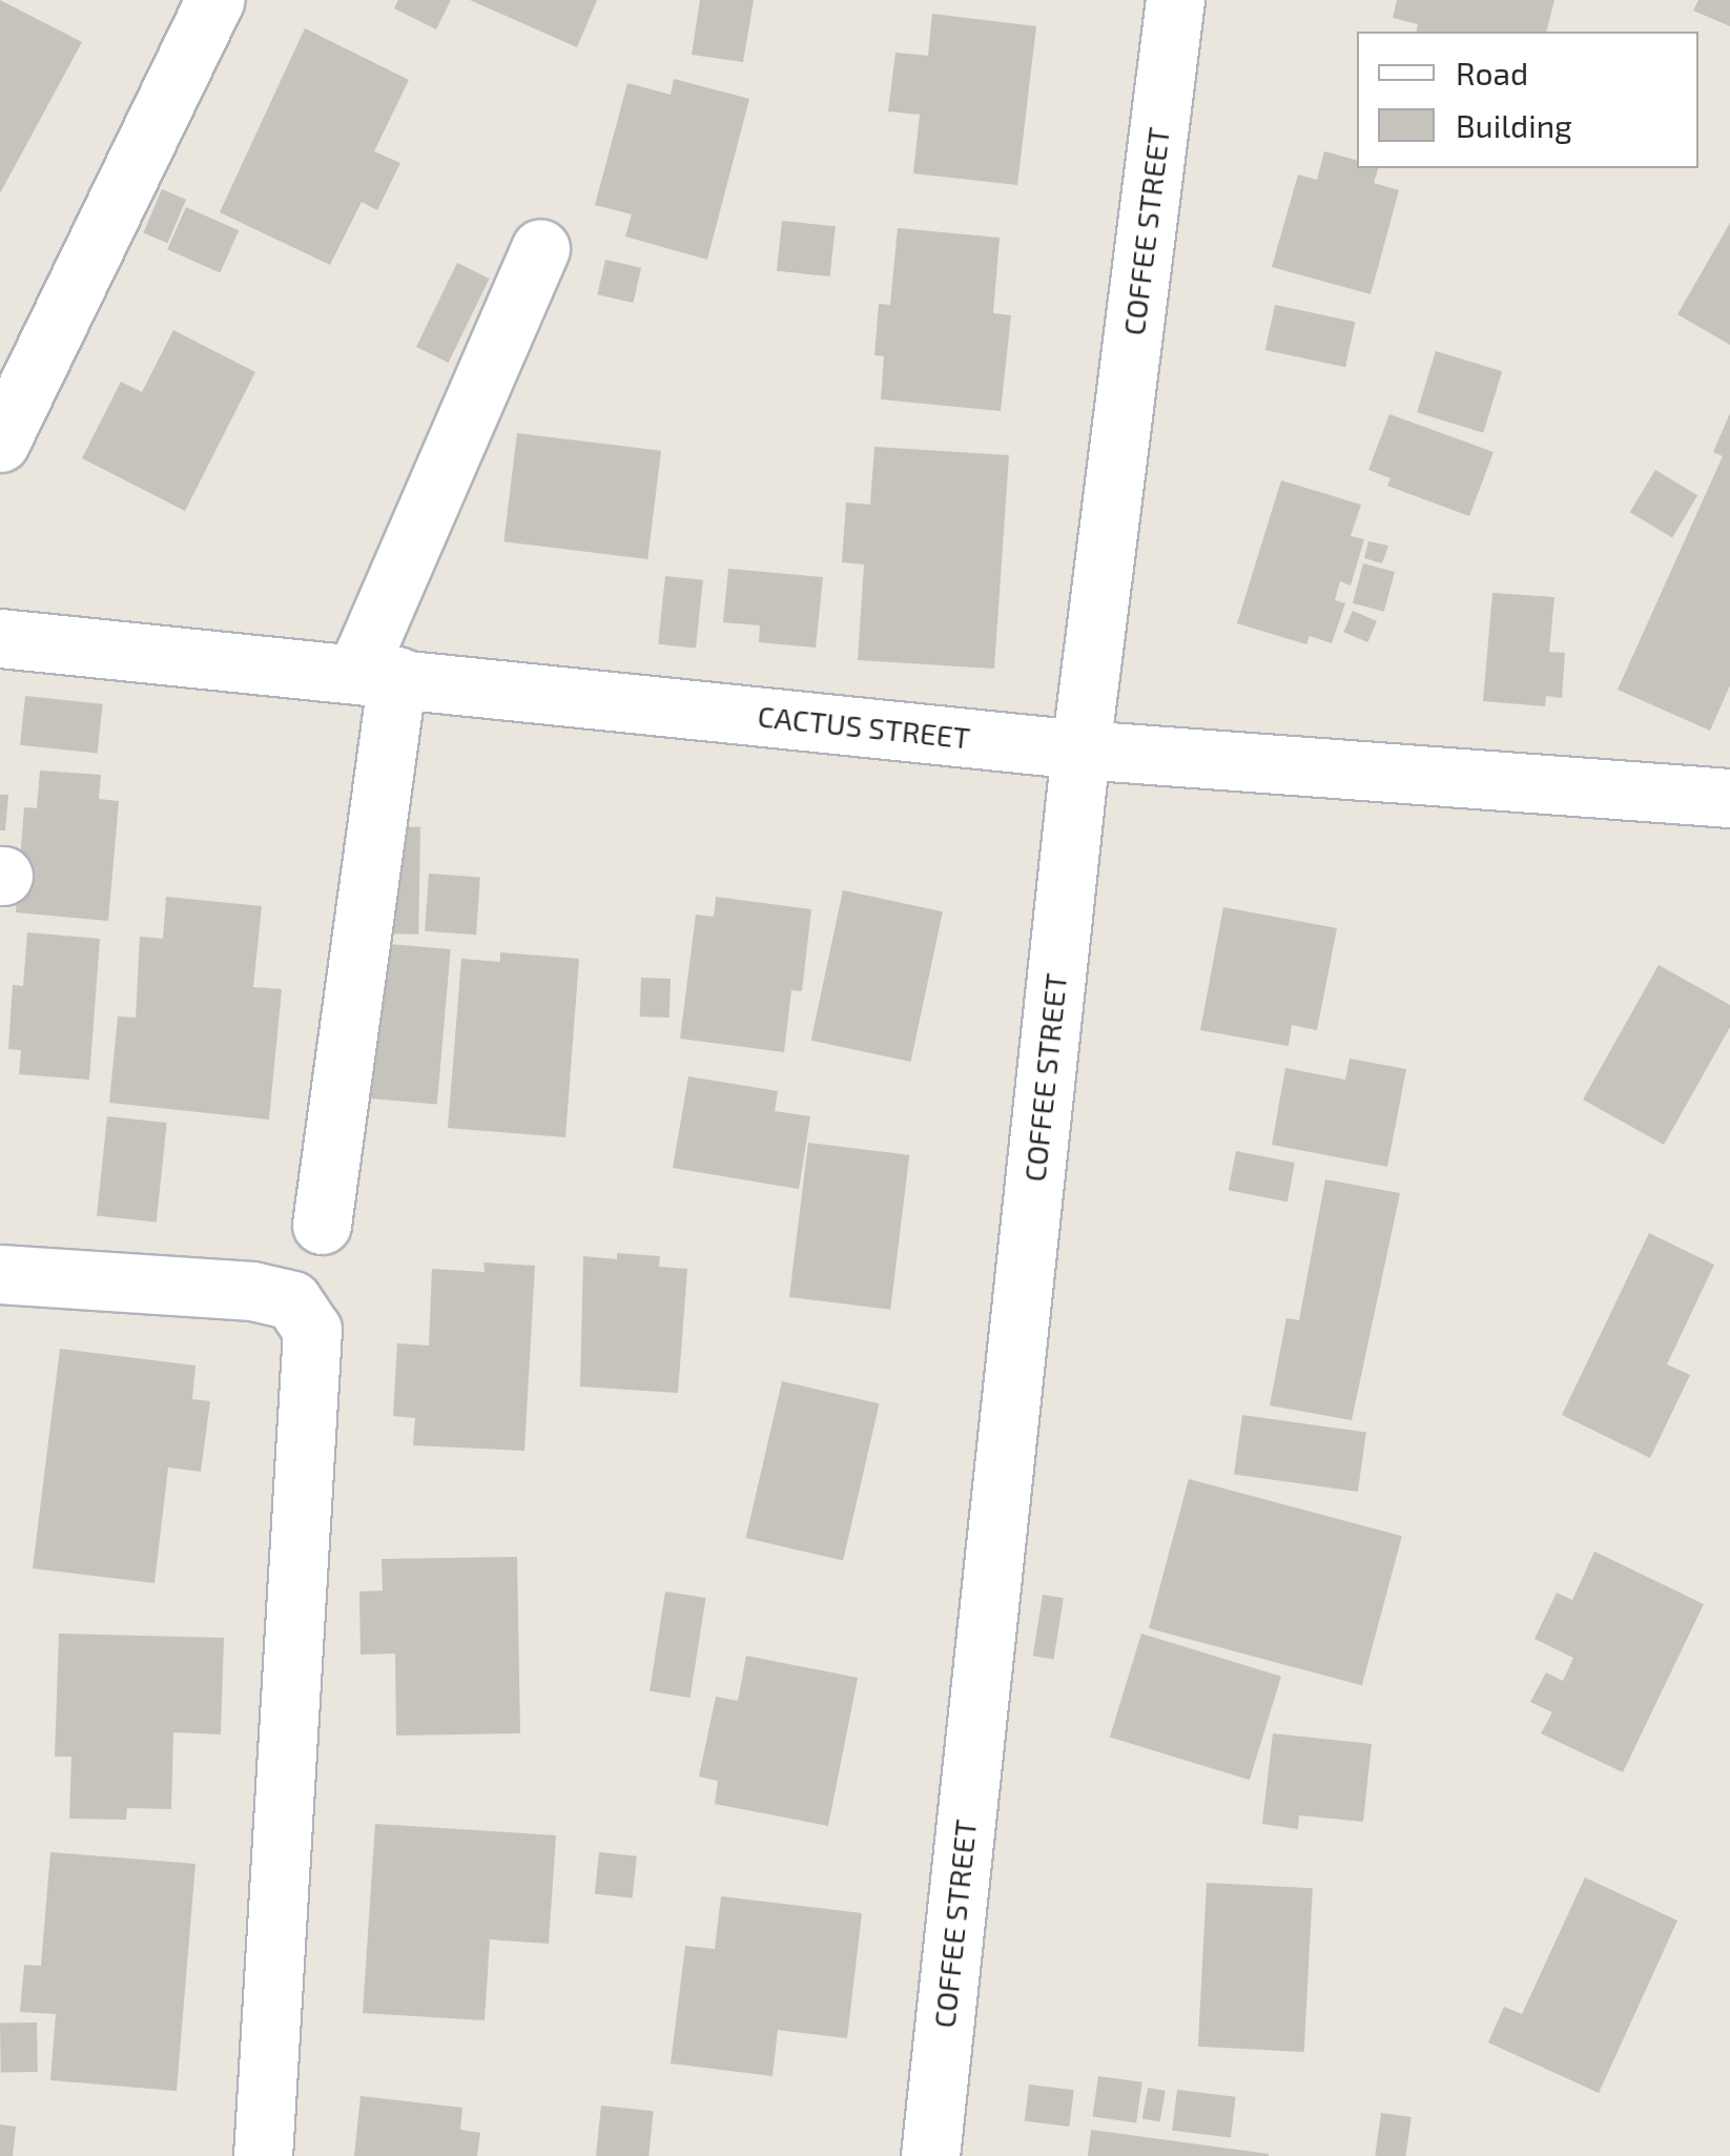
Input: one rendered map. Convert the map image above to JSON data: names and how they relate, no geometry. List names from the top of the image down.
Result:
{
  "streets": {
    "street": ["COFFEE STREET", "CACTUS STREET"]
  },
  "crossings": [
    ["COFFEE STREET", "CACTUS STREET"]
  ],
  "legend": ["Road", "Building"]
}
